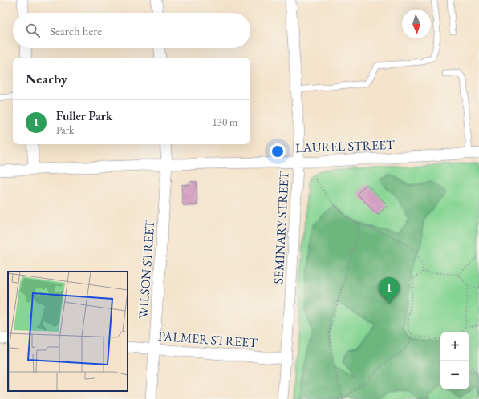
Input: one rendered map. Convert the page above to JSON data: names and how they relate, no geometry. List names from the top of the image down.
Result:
{
  "streets": {
    "street": [
      "LAUREL STREET",
      "SEMINARY STREET",
      "WILSON STREET",
      "PALMER STREET"
    ]
  },
  "crossings": [
    ["LAUREL STREET", "SEMINARY STREET"],
    ["LAUREL STREET", "WILSON STREET"],
    ["SEMINARY STREET", "PALMER STREET"],
    ["WILSON STREET", "PALMER STREET"]
  ],
  "north": "bottom",
  "page": {
    "search": "Search here",
    "heading": "Nearby",
    "list": [
      {
        "mark": "1",
        "name": "Fuller Park",
        "note": "Park",
        "value": "130 m"
      }
    ],
    "pins": "1",
    "map_buttons": ["+", "−"]
  }
}
